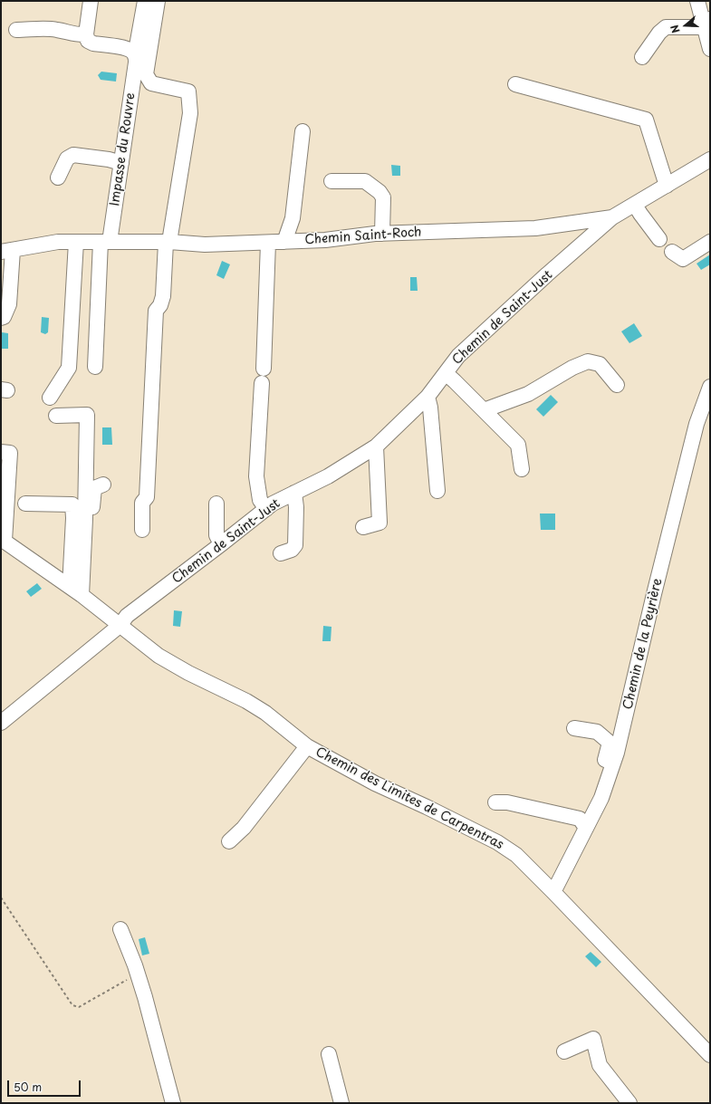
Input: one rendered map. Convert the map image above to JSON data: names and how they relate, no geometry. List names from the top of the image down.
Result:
{
  "streets": {
    "street": [
      "Impasse du Rouvre",
      "Chemin Saint-Roch",
      "Chemin de Saint-Just",
      "Chemin de la Peyrière",
      "Chemin des Limites de Carpentras"
    ]
  },
  "crossings": [
    ["Impasse du Rouvre", "Chemin Saint-Roch"],
    ["Chemin Saint-Roch", "Chemin de Saint-Just"],
    ["Chemin de Saint-Just", "Chemin des Limites de Carpentras"],
    ["Chemin de la Peyrière", "Chemin des Limites de Carpentras"]
  ],
  "scale_bar": "50 m",
  "north": "left"
}
